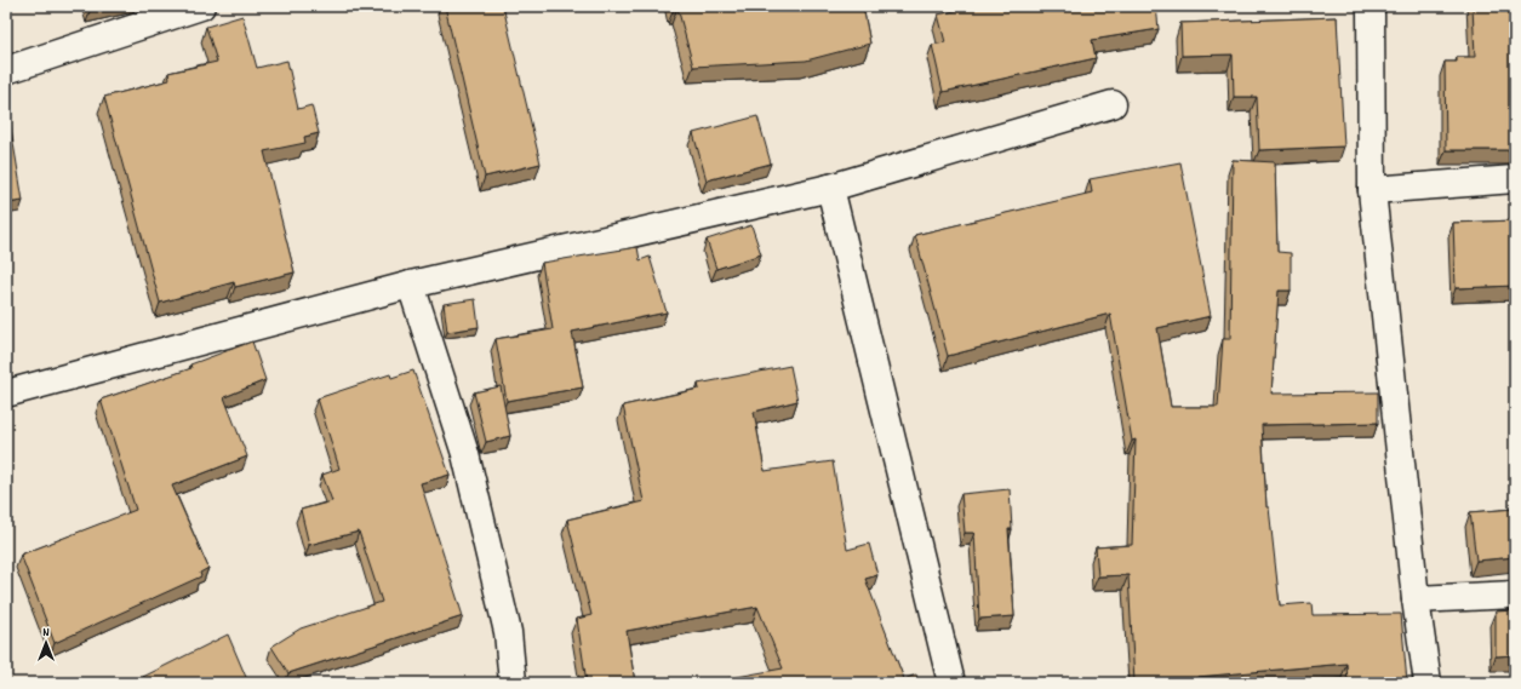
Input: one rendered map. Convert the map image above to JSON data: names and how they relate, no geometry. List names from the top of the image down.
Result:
{
  "north": "top"
}
